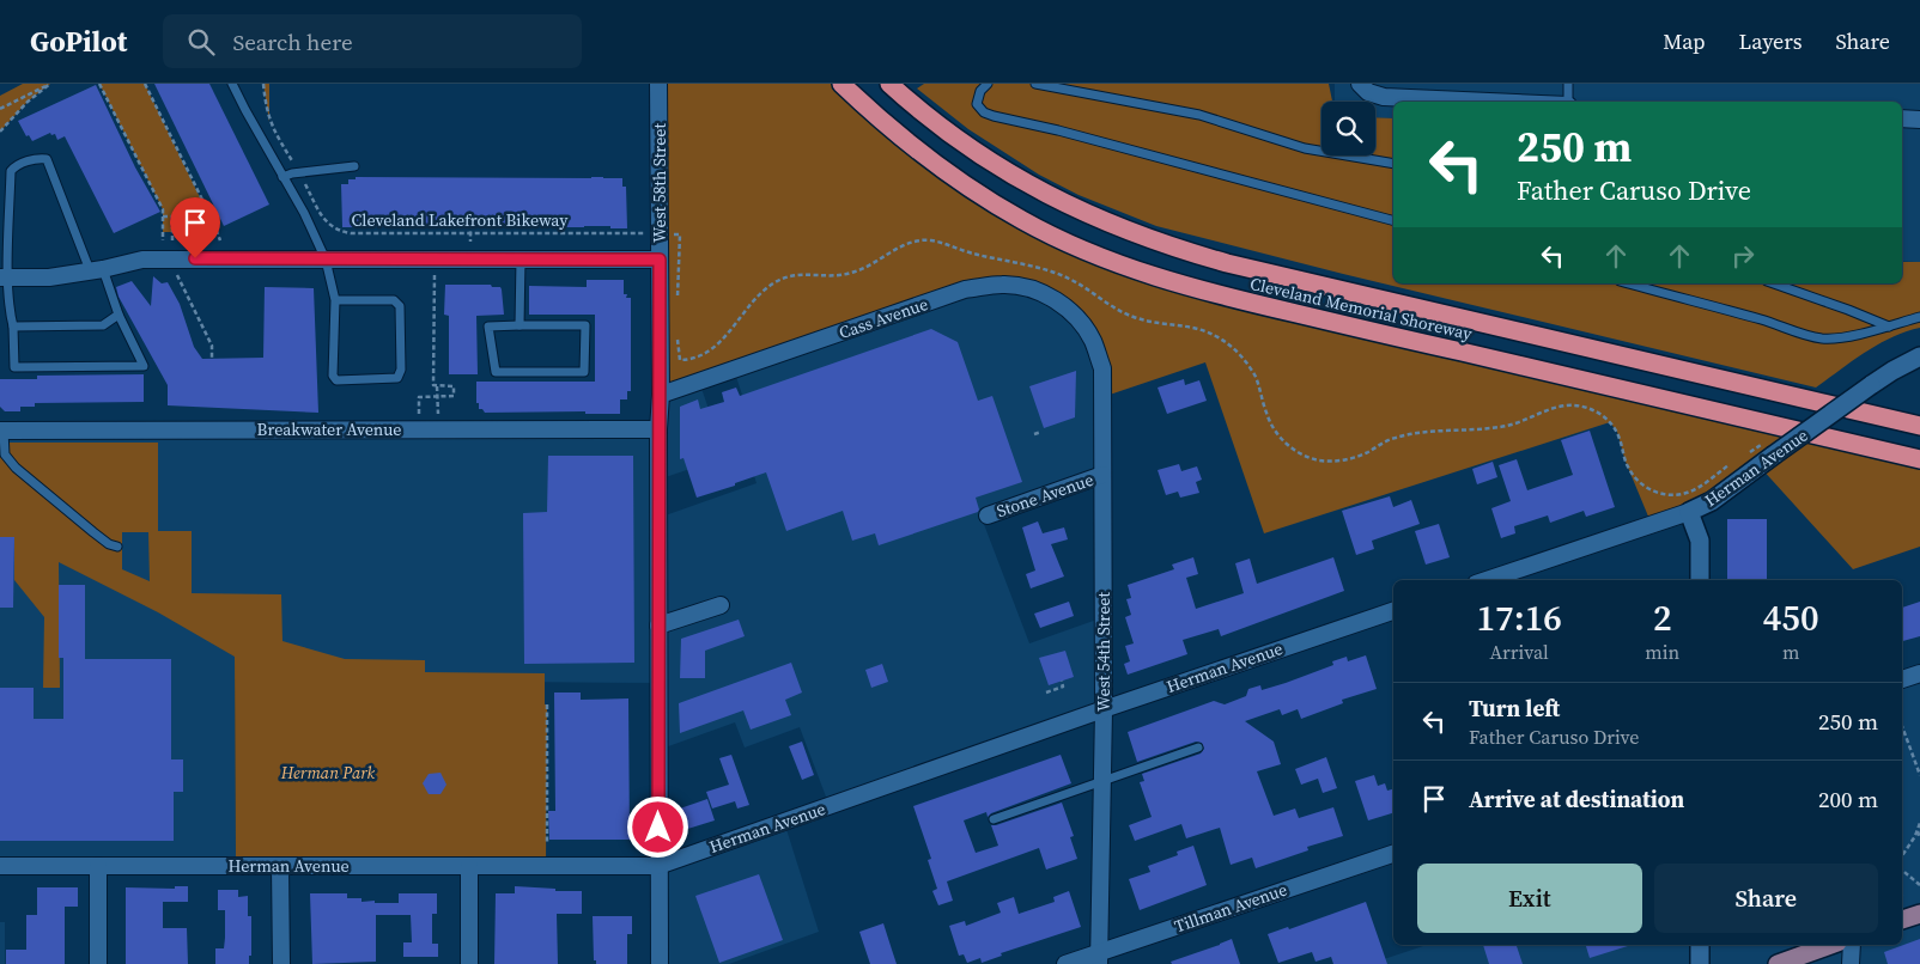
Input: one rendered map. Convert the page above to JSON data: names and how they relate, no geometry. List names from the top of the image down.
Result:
{
  "streets": {
    "highway": ["Cleveland Memorial Shoreway"],
    "street": [
      "West 58th Street",
      "Cass Avenue",
      "Breakwater Avenue",
      "Herman Avenue",
      "Stone Avenue",
      "West 54th Street",
      "Tillman Avenue"
    ],
    "path": ["Cleveland Lakefront Bikeway"]
  },
  "crossings": [
    ["West 58th Street", "Cass Avenue"],
    ["West 58th Street", "Breakwater Avenue"],
    ["West 58th Street", "Herman Avenue"],
    ["Cass Avenue", "West 54th Street"],
    ["Herman Avenue", "West 54th Street"],
    ["Stone Avenue", "West 54th Street"],
    ["West 54th Street", "Tillman Avenue"]
  ],
  "parks": ["Herman Park"],
  "page": {
    "header": "GoPilot",
    "search": "Search here",
    "nav": ["Map", "Layers", "Share"],
    "turn": ["250 m", "Father Caruso Drive"],
    "eta": [
      "17:16",
      "Arrival",
      "2",
      "min",
      "450",
      "m"
    ],
    "list": [
      {
        "name": "Turn left",
        "note": "Father Caruso Drive",
        "value": "250 m"
      },
      {
        "name": "Arrive at destination",
        "value": "200 m"
      }
    ],
    "buttons": ["Exit", "Share"]
  }
}
